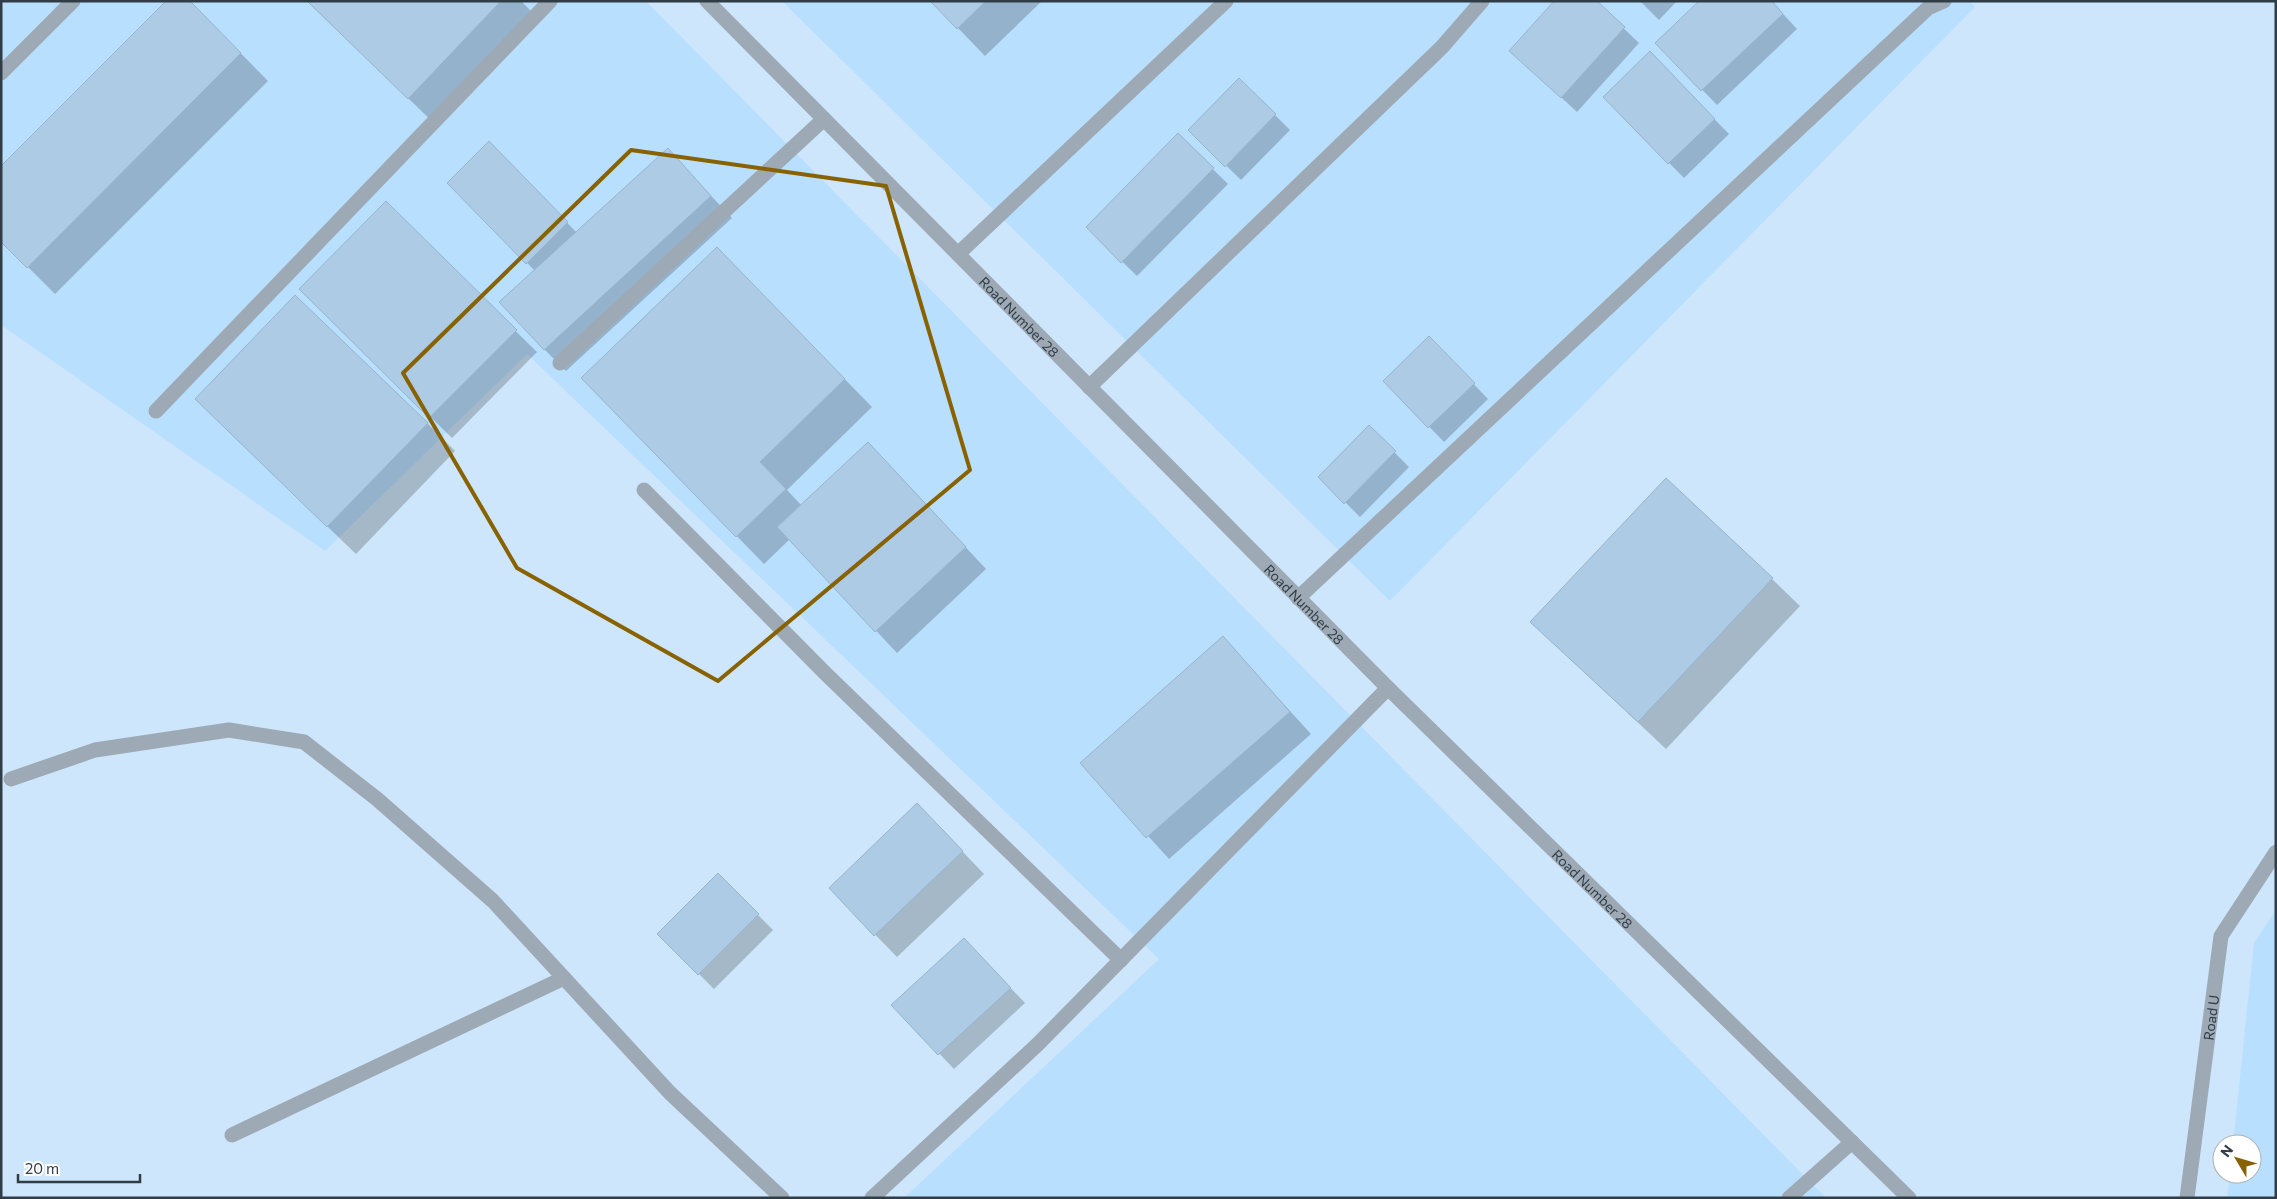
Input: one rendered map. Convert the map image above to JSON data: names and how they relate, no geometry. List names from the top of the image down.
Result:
{
  "streets": {
    "street": ["Road Number 28", "Road U"]
  },
  "scale_bar": "20 m",
  "north": "top left"
}
